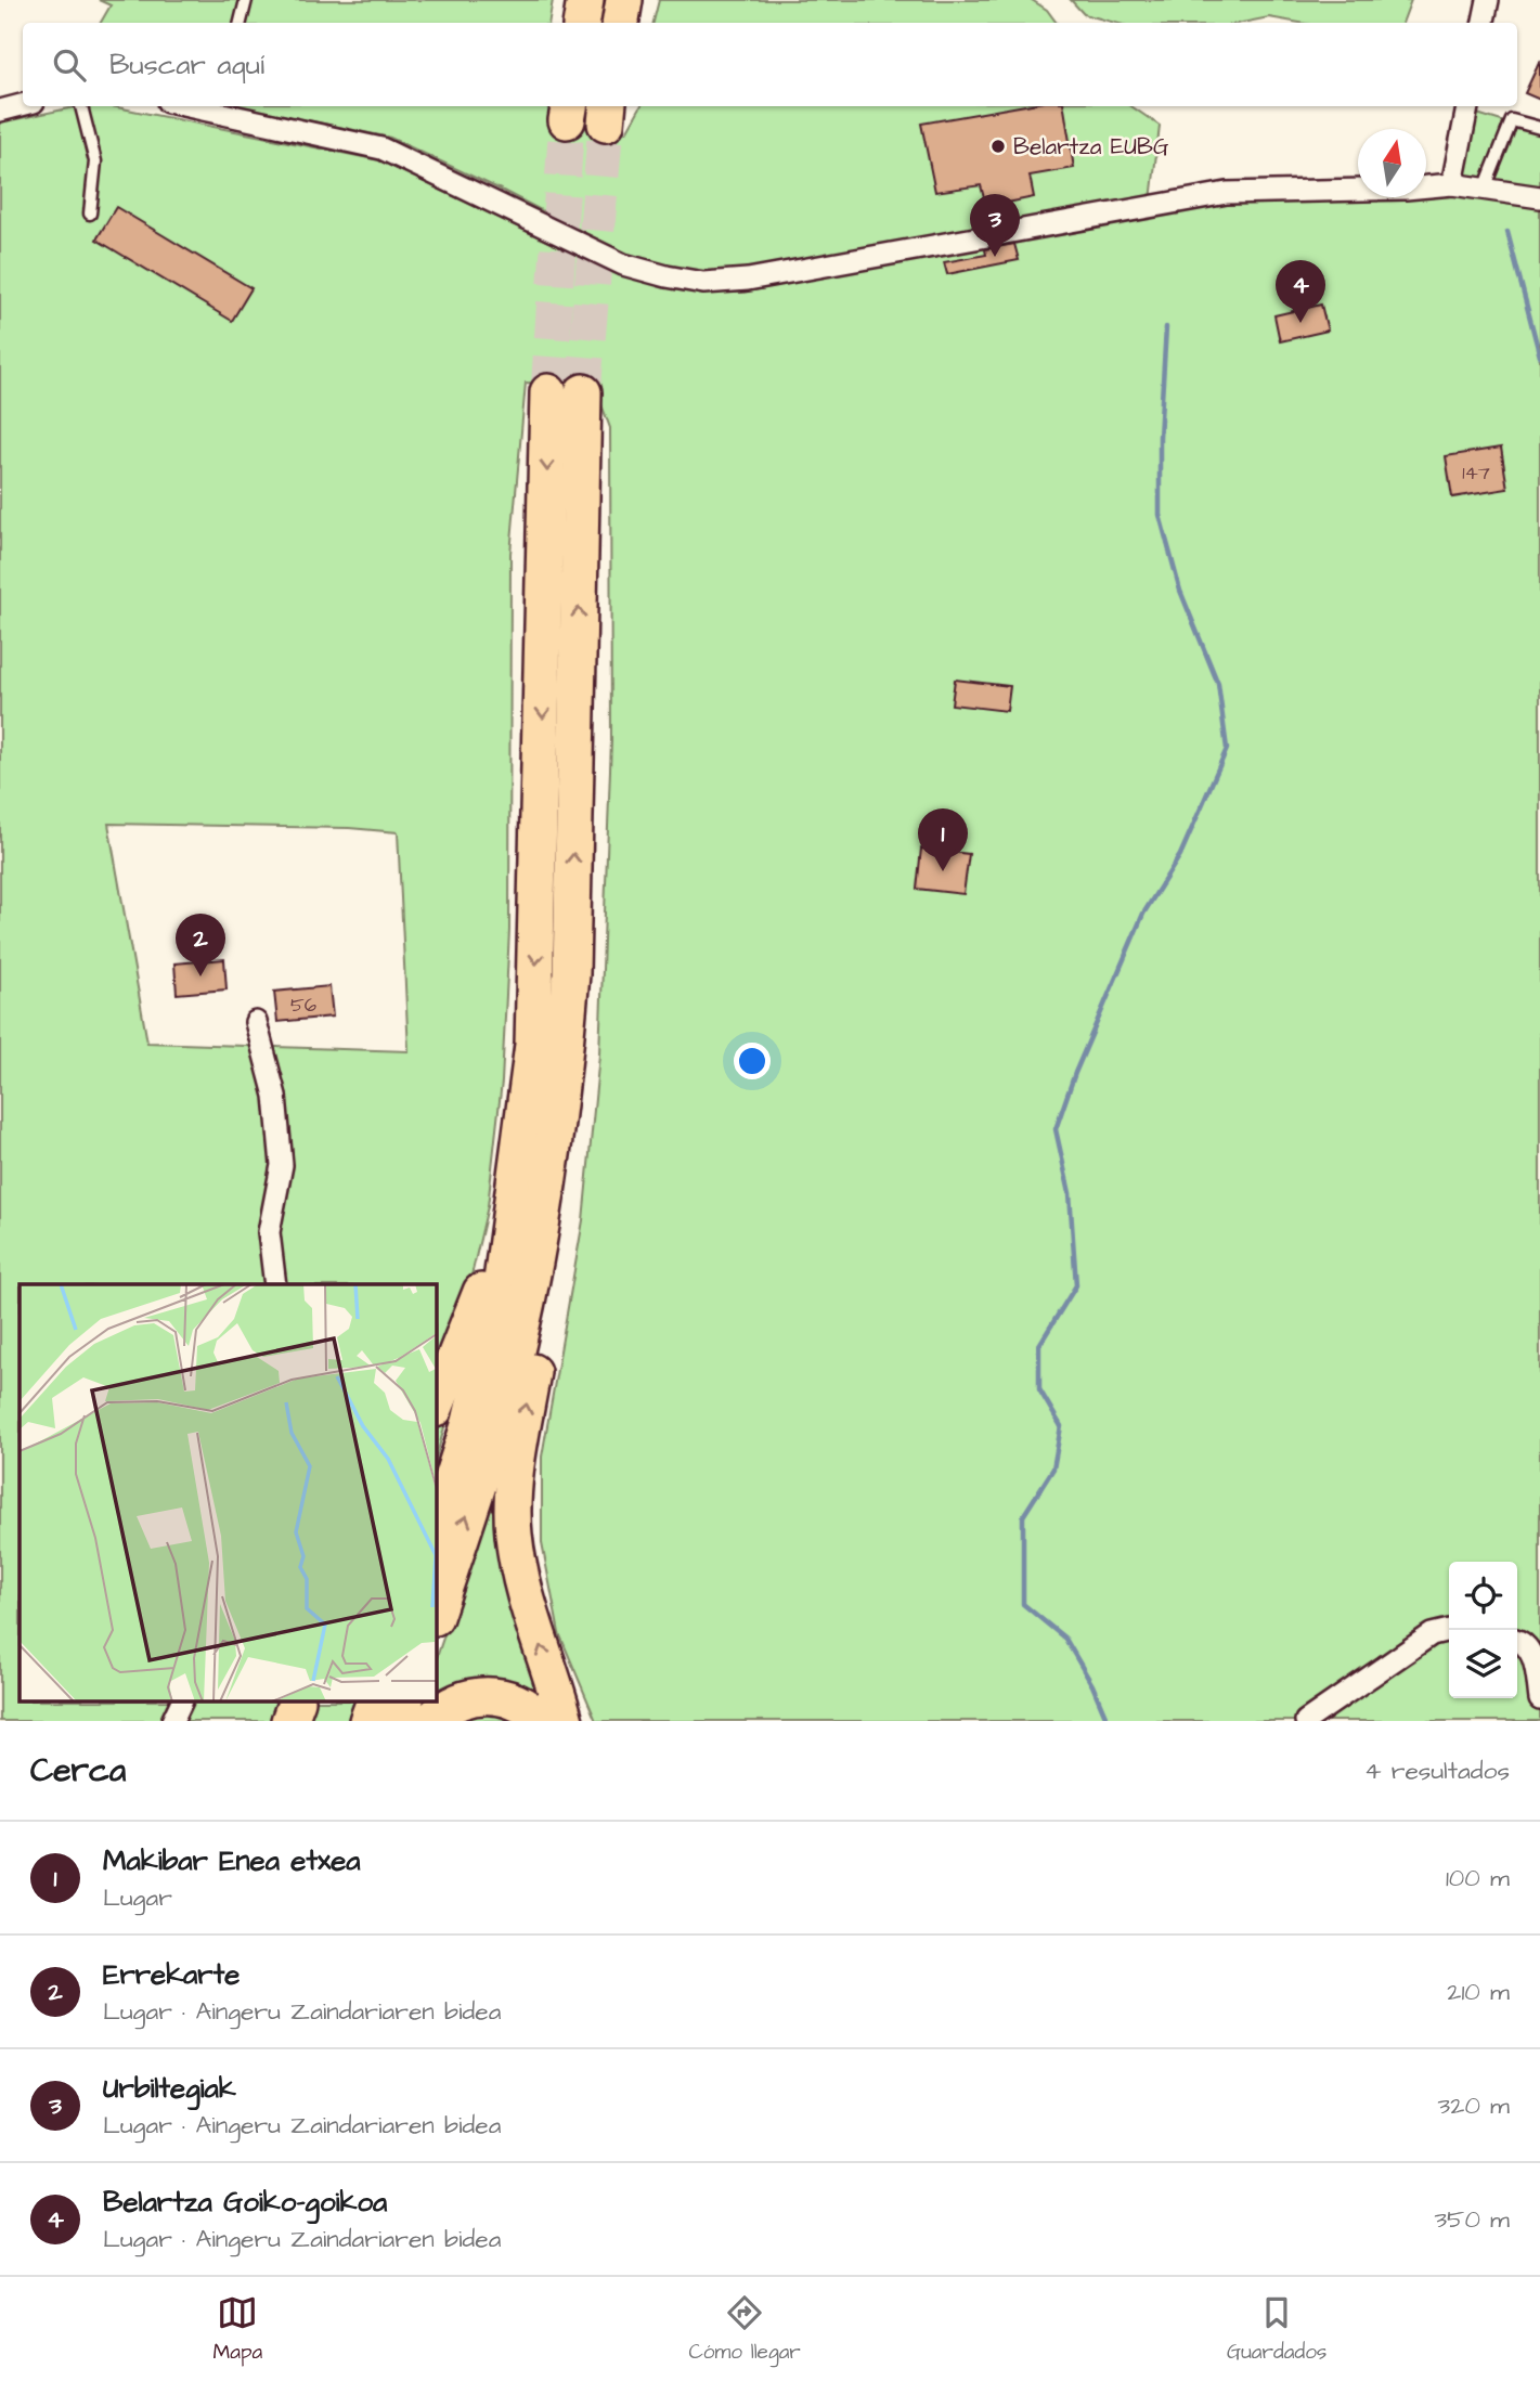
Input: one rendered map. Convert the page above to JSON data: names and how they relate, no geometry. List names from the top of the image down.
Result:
{
  "places": ["Belartza EUBG"],
  "house_numbers": ["147", "56"],
  "north": "top",
  "page": {
    "search": "Buscar aquí",
    "pins": [
      "3",
      "4",
      "1",
      "2"
    ],
    "heading": ["Cerca", "4 resultados"],
    "list": [
      {
        "mark": "1",
        "name": "Makibar Enea etxea",
        "note": "Lugar",
        "value": "100 m"
      },
      {
        "mark": "2",
        "name": "Errekarte",
        "note": "Lugar · Aingeru Zaindariaren bidea",
        "value": "210 m"
      },
      {
        "mark": "3",
        "name": "Urbiltegiak",
        "note": "Lugar · Aingeru Zaindariaren bidea",
        "value": "320 m"
      },
      {
        "mark": "4",
        "name": "Belartza Goiko-goikoa",
        "note": "Lugar · Aingeru Zaindariaren bidea",
        "value": "350 m"
      }
    ],
    "nav": ["Mapa", "Cómo llegar", "Guardados"]
  }
}
